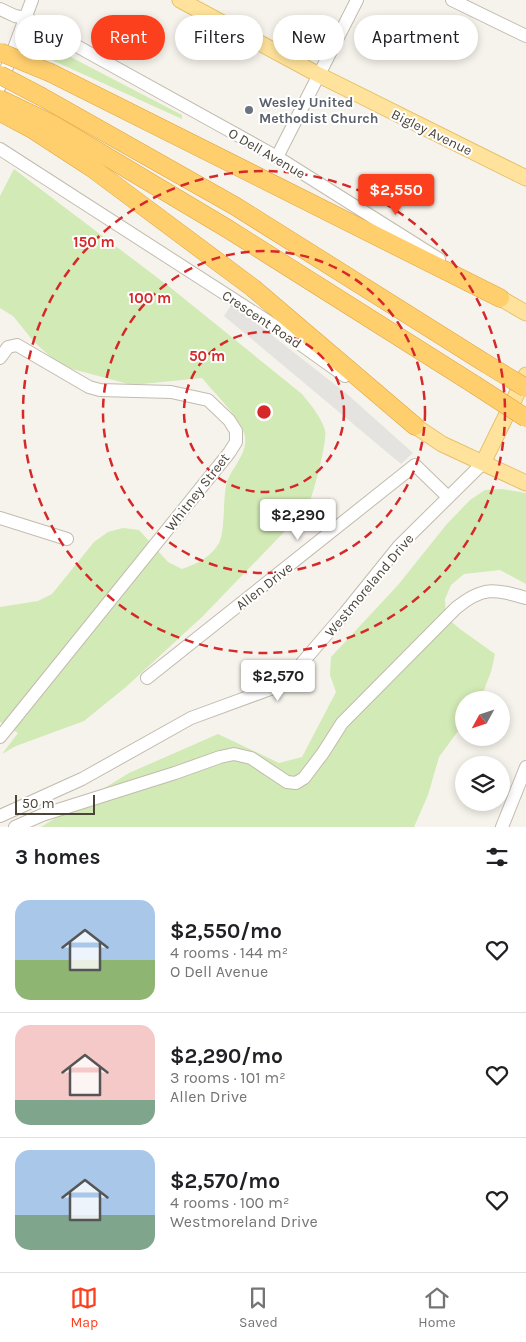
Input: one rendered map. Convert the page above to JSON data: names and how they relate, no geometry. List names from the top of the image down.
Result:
{
  "streets": {
    "main road": [
      "Bigley Avenue",
      "O Dell Avenue",
      "Crescent Road",
      "Westmoreland Drive"
    ],
    "street": ["Whitney Street", "Allen Drive"]
  },
  "crossings": [
    ["Crescent Road", "Westmoreland Drive"],
    ["Westmoreland Drive", "Allen Drive"]
  ],
  "places": ["Wesley United Methodist Church"],
  "scale_bar": "50 m",
  "north": "bottom left",
  "page": {
    "chip": [
      "Buy",
      "Rent",
      "Filters",
      "New",
      "Apartment"
    ],
    "price": ["$2,550", "$2,290", "$2,570"],
    "scale": "50 m",
    "heading": "3 homes",
    "list": [
      {
        "name": "$2,550/mo",
        "note": "4 rooms · 144 m² · O Dell Avenue"
      },
      {
        "name": "$2,290/mo",
        "note": "3 rooms · 101 m² · Allen Drive"
      },
      {
        "name": "$2,570/mo",
        "note": "4 rooms · 100 m² · Westmoreland Drive"
      }
    ],
    "tabs": ["Map", "Saved", "Home"]
  },
  "rings": ["150 m", "100 m", "50 m"]
}
